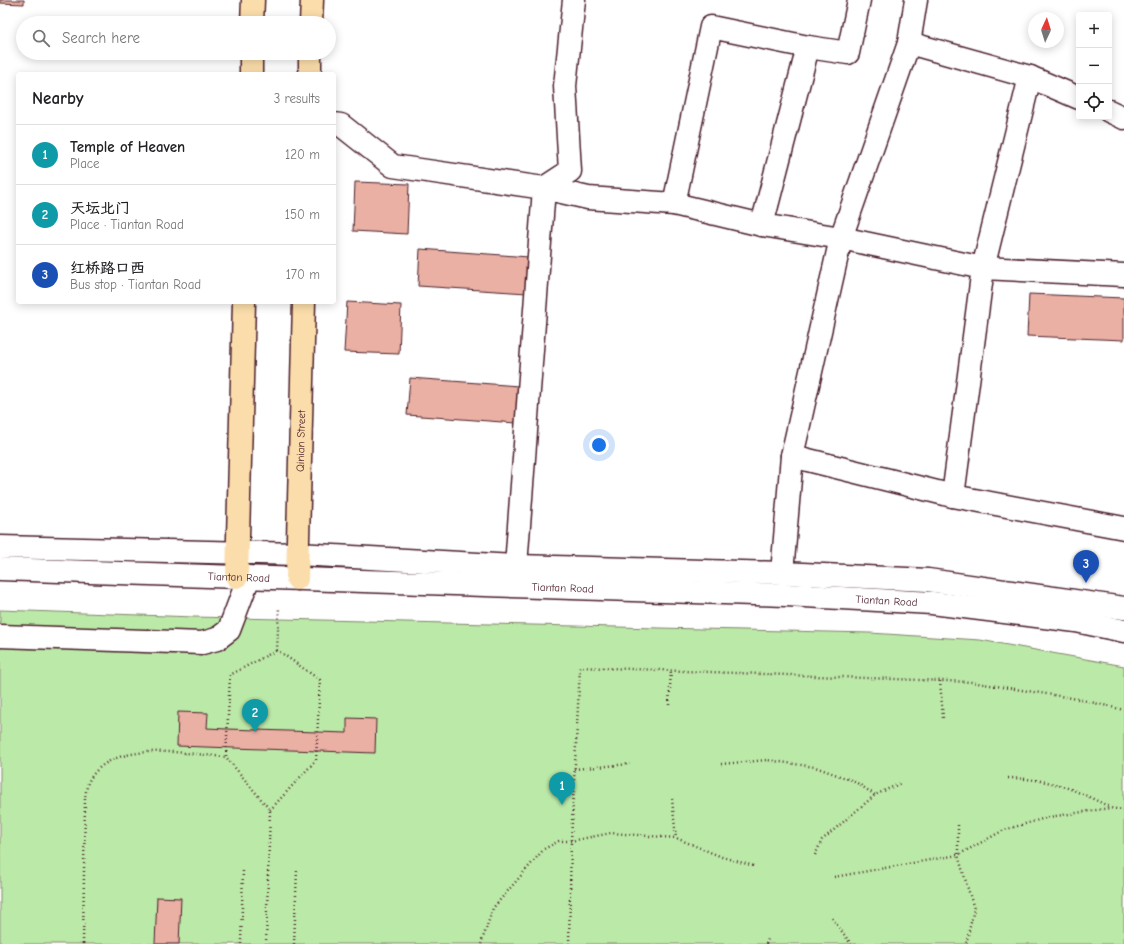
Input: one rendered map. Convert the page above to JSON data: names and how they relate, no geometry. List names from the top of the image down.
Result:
{
  "streets": {
    "main road": ["Qinian Street"],
    "street": ["Tiantan Road"]
  },
  "crossings": [
    ["Qinian Street", "Tiantan Road"]
  ],
  "north": "top",
  "page": {
    "map_buttons": ["+", "−"],
    "search": "Search here",
    "heading": ["Nearby", "3 results"],
    "list": [
      {
        "mark": "1",
        "name": "Temple of Heaven",
        "note": "Place",
        "value": "120 m"
      },
      {
        "mark": "2",
        "name": "天坛北门",
        "note": "Place · Tiantan Road",
        "value": "150 m"
      },
      {
        "mark": "3",
        "name": "红桥路口西",
        "note": "Bus stop · Tiantan Road",
        "value": "170 m"
      }
    ],
    "pins": ["3", "2", "1"]
  }
}
